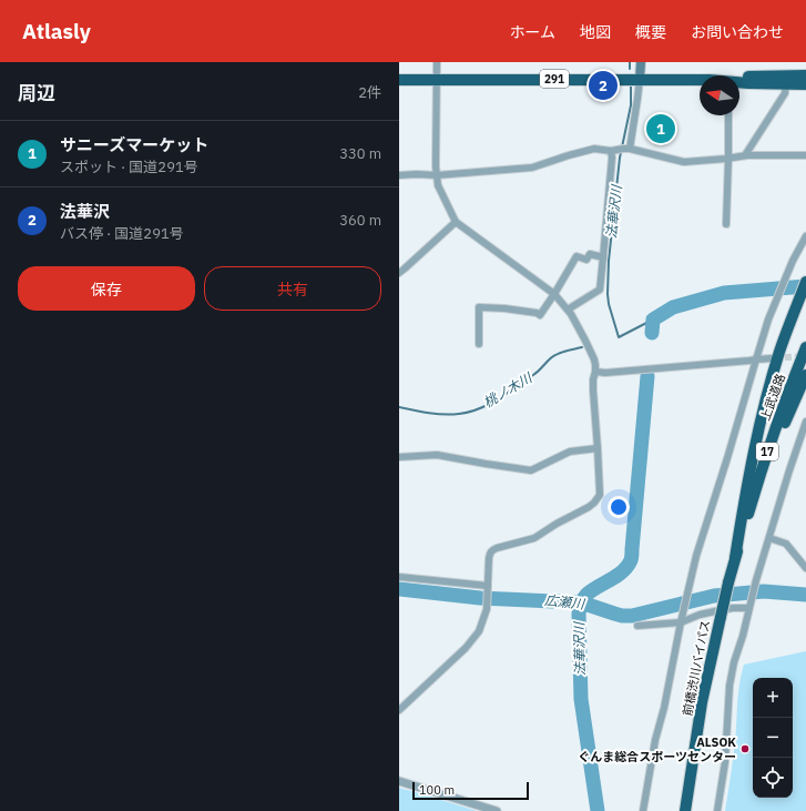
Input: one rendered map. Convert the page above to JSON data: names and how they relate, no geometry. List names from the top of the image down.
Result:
{
  "streets": {
    "highway": [
      "291",
      "上武道路",
      "17",
      "前橋渋川バイパス"
    ]
  },
  "crossings": [
    ["上武道路", "前橋渋川バイパス"]
  ],
  "water": ["法華沢川", "桃ノ木川", "広瀬川"],
  "places": ["ALSOK ぐんま総合スポーツセンター"],
  "scale_bar": "100 m",
  "north": "left",
  "page": {
    "header": "Atlasly",
    "nav": [
      "ホーム",
      "地図",
      "概要",
      "お問い合わせ"
    ],
    "heading": ["周辺", "2件"],
    "pins": ["2", "1"],
    "list": [
      {
        "mark": "1",
        "name": "サニーズマーケット",
        "note": "スポット · 国道291号",
        "value": "330 m"
      },
      {
        "mark": "2",
        "name": "法華沢",
        "note": "バス停 · 国道291号",
        "value": "360 m"
      }
    ],
    "buttons": ["保存", "共有"],
    "map_buttons": ["+", "−"],
    "scale": "100 m"
  }
}
